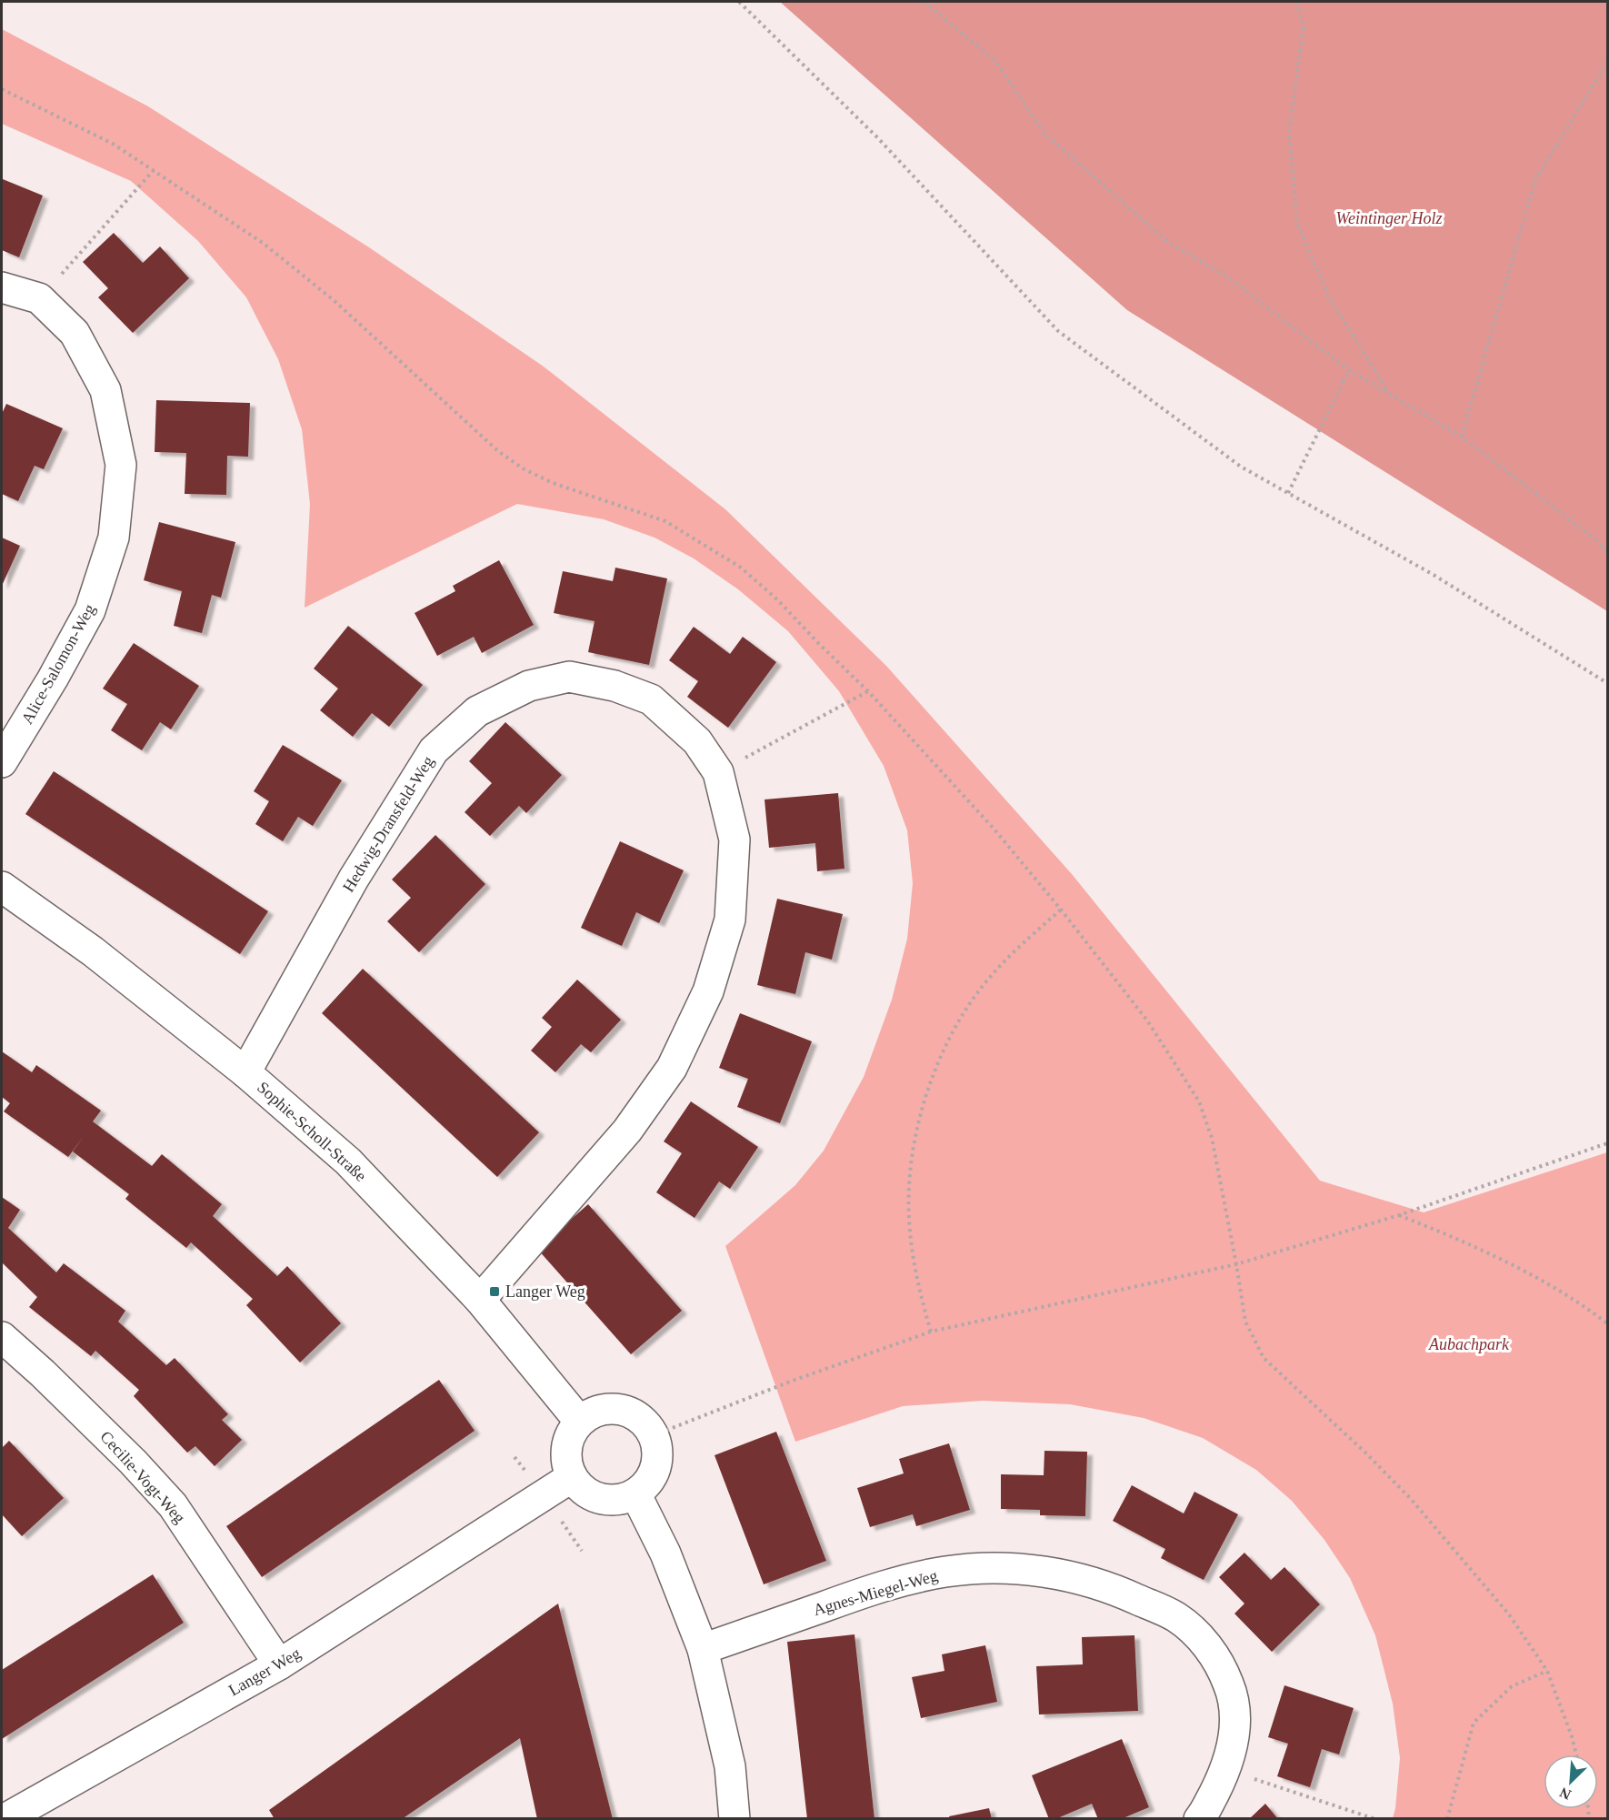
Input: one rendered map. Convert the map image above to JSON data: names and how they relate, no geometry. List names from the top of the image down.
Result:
{
  "streets": {
    "street": [
      "Alice-Salomon-Weg",
      "Hedwig-Dransfeld-Weg",
      "Sophie-Scholl-Straße",
      "Cecilie-Vogt-Weg",
      "Agnes-Miegel-Weg",
      "Langer Weg"
    ]
  },
  "crossings": [
    ["Hedwig-Dransfeld-Weg", "Sophie-Scholl-Straße"],
    ["Sophie-Scholl-Straße", "Langer Weg"],
    ["Cecilie-Vogt-Weg", "Langer Weg"]
  ],
  "parks": ["Weintinger Holz", "Aubachpark"],
  "places": {
    "transit": ["Langer Weg"]
  },
  "north": "bottom left"
}
